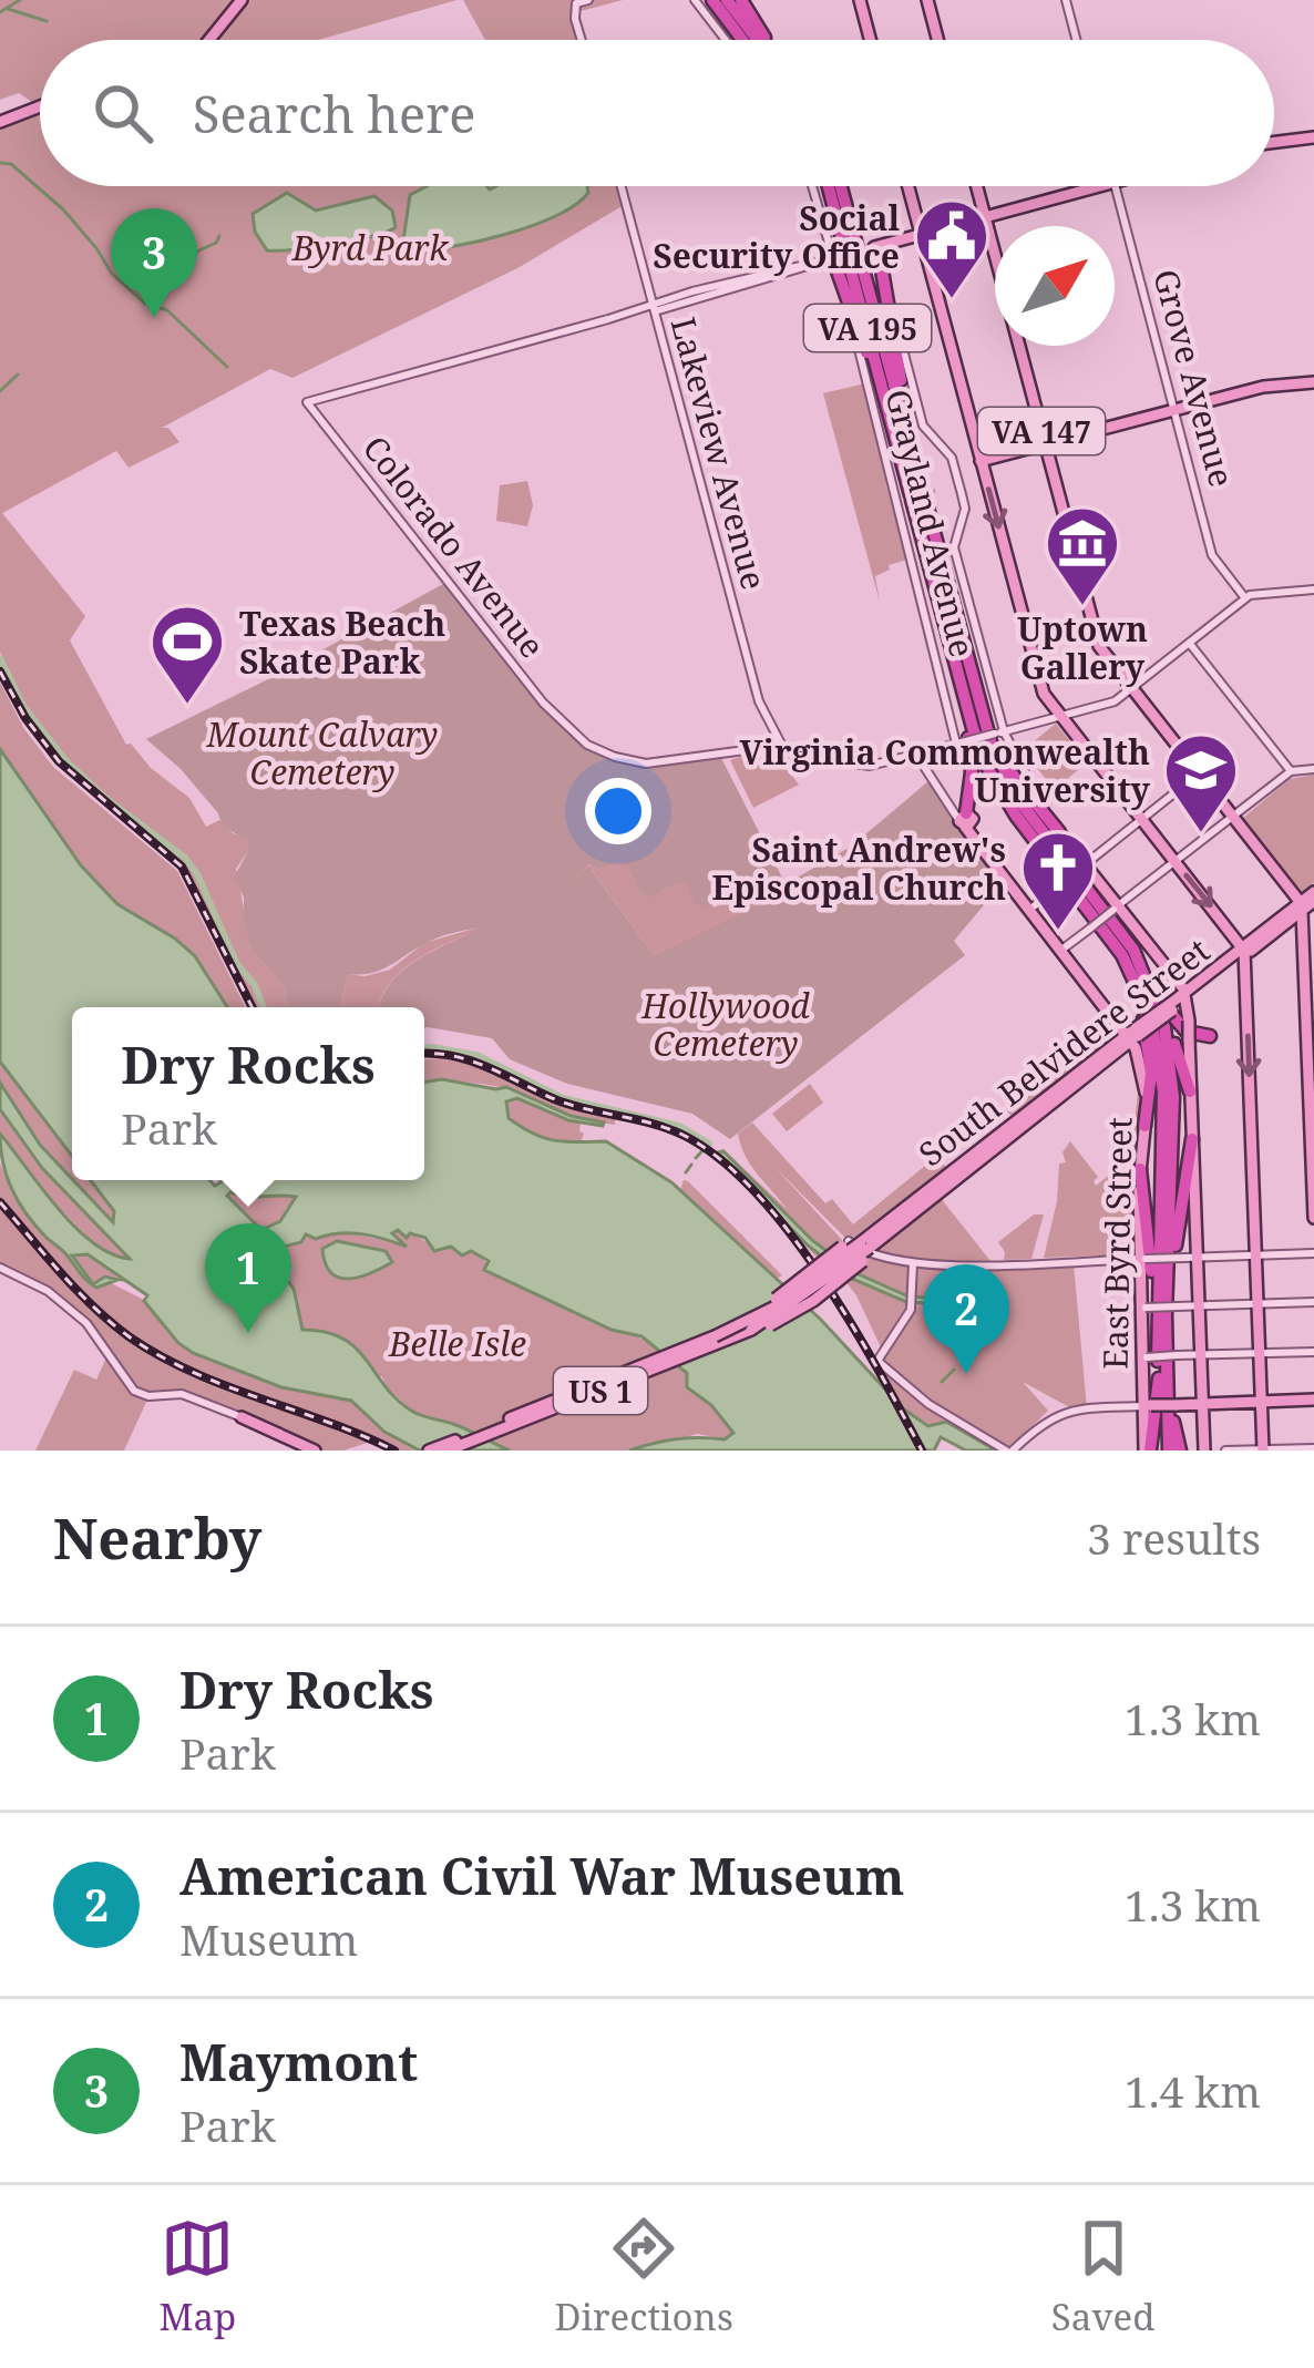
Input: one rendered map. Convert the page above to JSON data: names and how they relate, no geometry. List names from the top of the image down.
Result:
{
  "streets": {
    "highway": ["VA 195"],
    "main road": [
      "VA 147",
      "South Belvidere Street",
      "East Byrd Street",
      "US 1"
    ],
    "street": [
      "Grove Avenue",
      "Lakeview Avenue",
      "Grayland Avenue",
      "Colorado Avenue"
    ]
  },
  "crossings": [
    ["VA 195", "East Byrd Street"],
    ["VA 147", "South Belvidere Street"],
    ["VA 147", "US 1"],
    ["Lakeview Avenue", "Colorado Avenue"],
    ["South Belvidere Street", "East Byrd Street"],
    ["South Belvidere Street", "US 1"]
  ],
  "parks": [
    "Byrd Park",
    "Mount Calvary Cemetery",
    "Hollywood Cemetery",
    "Belle Isle"
  ],
  "places": {
    "public building": ["Social Security Office"],
    "museum": ["Uptown Gallery"],
    "sports": ["Texas Beach Skate Park"],
    "school or university": ["Virginia Commonwealth University"],
    "church": ["Saint Andrew's Episcopal Church"]
  },
  "north": "top right",
  "page": {
    "search": "Search here",
    "pins": ["3", "1", "2"],
    "popup": ["Dry Rocks", "Park"],
    "heading": ["Nearby", "3 results"],
    "list": [
      {
        "mark": "1",
        "name": "Dry Rocks",
        "note": "Park",
        "value": "1.3 km"
      },
      {
        "mark": "2",
        "name": "American Civil War Museum",
        "note": "Museum",
        "value": "1.3 km"
      },
      {
        "mark": "3",
        "name": "Maymont",
        "note": "Park",
        "value": "1.4 km"
      }
    ],
    "nav": ["Map", "Directions", "Saved"]
  }
}
